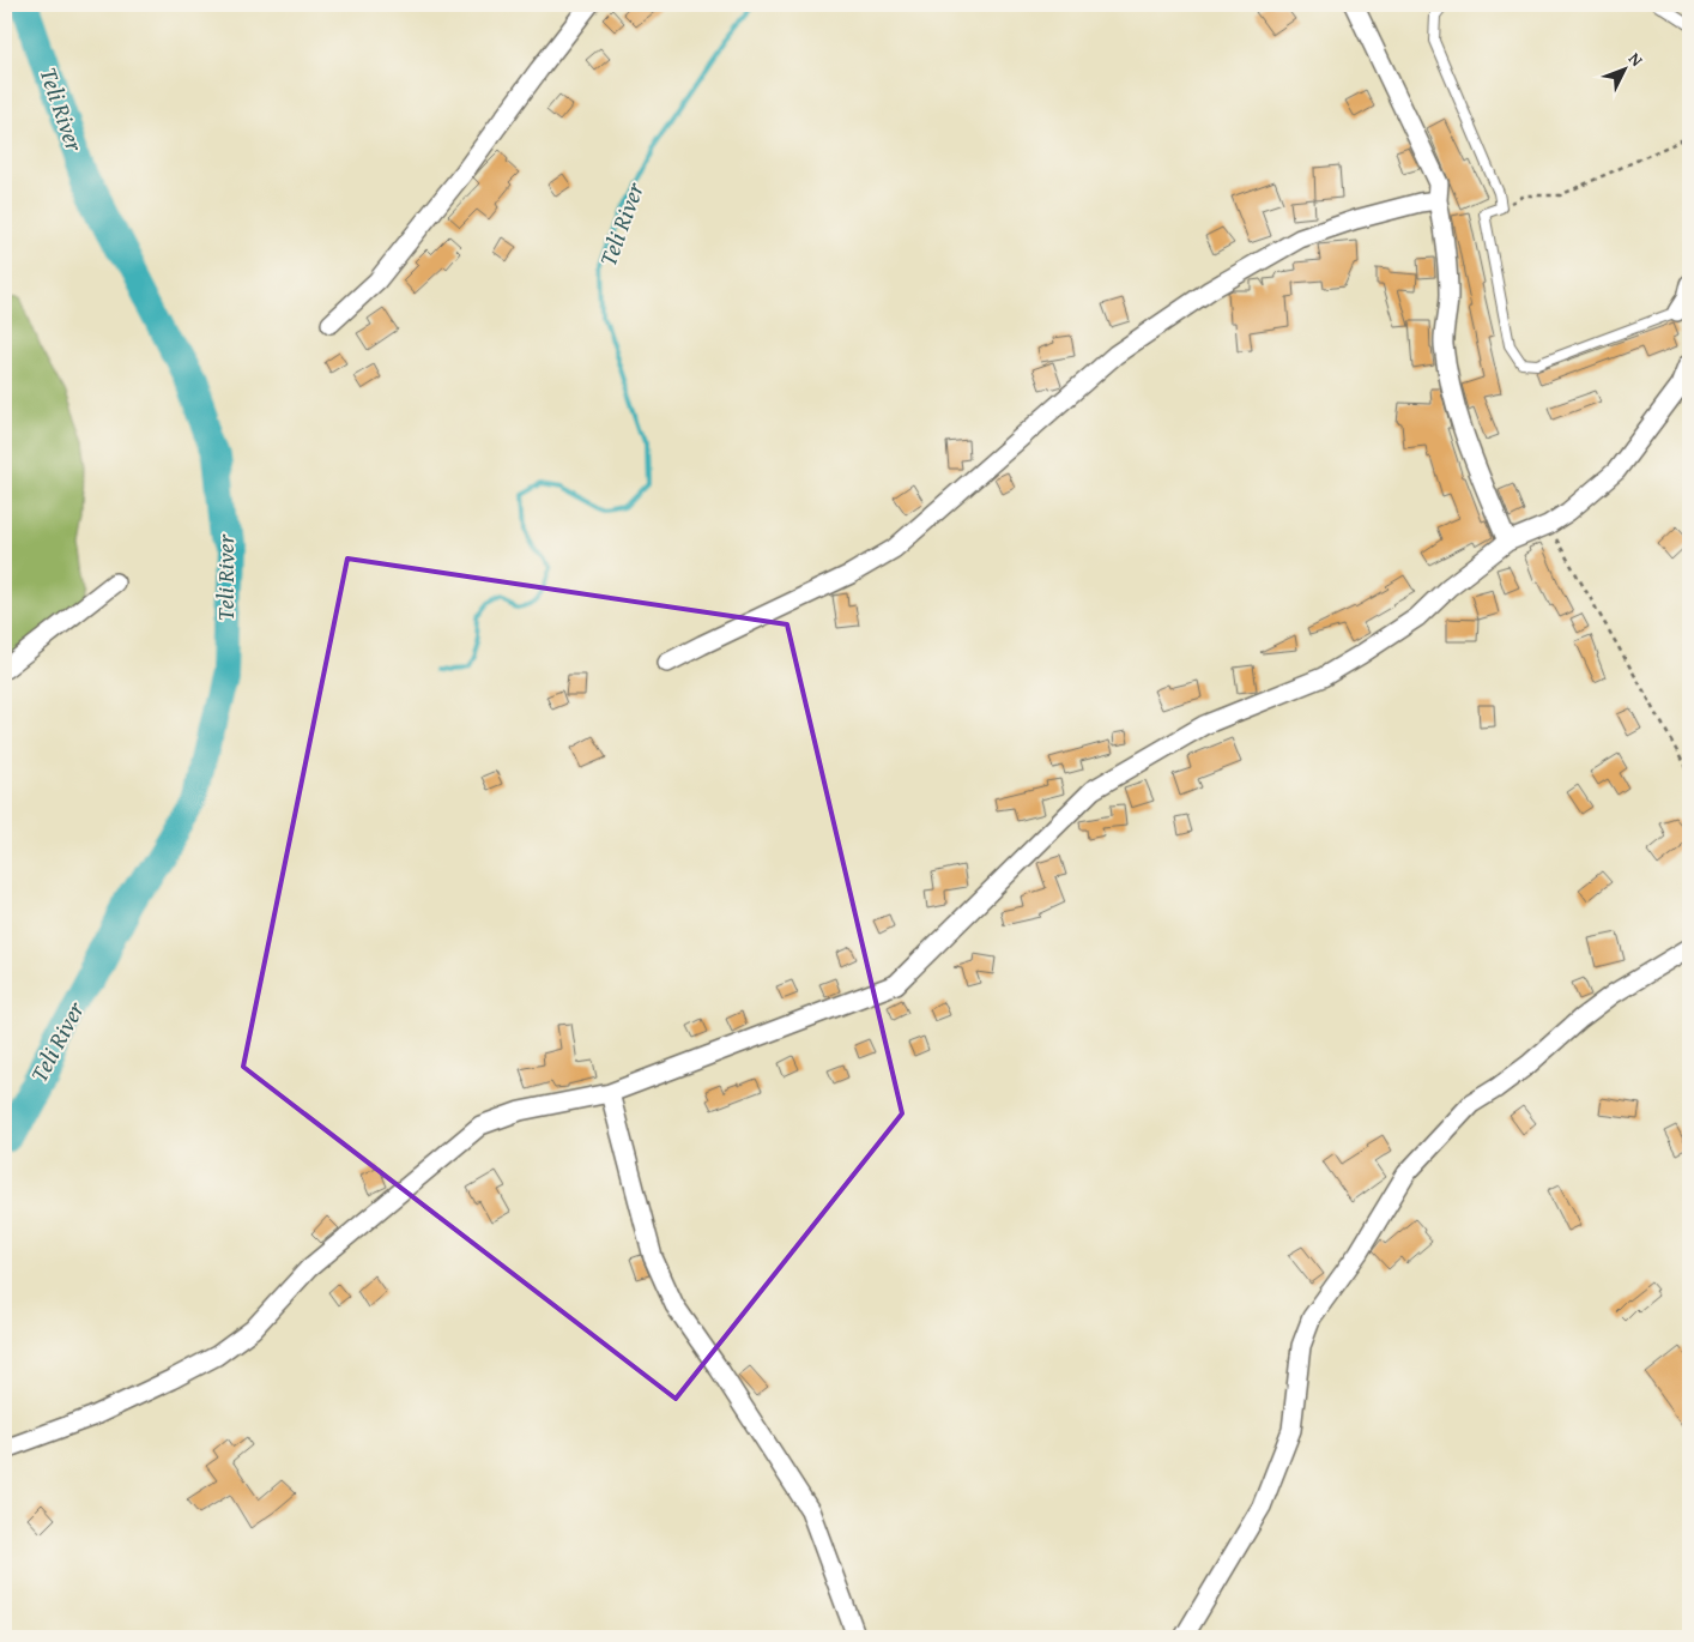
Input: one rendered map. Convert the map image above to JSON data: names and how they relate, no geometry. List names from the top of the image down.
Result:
{
  "water": ["Teli River"],
  "north": "top right"
}
